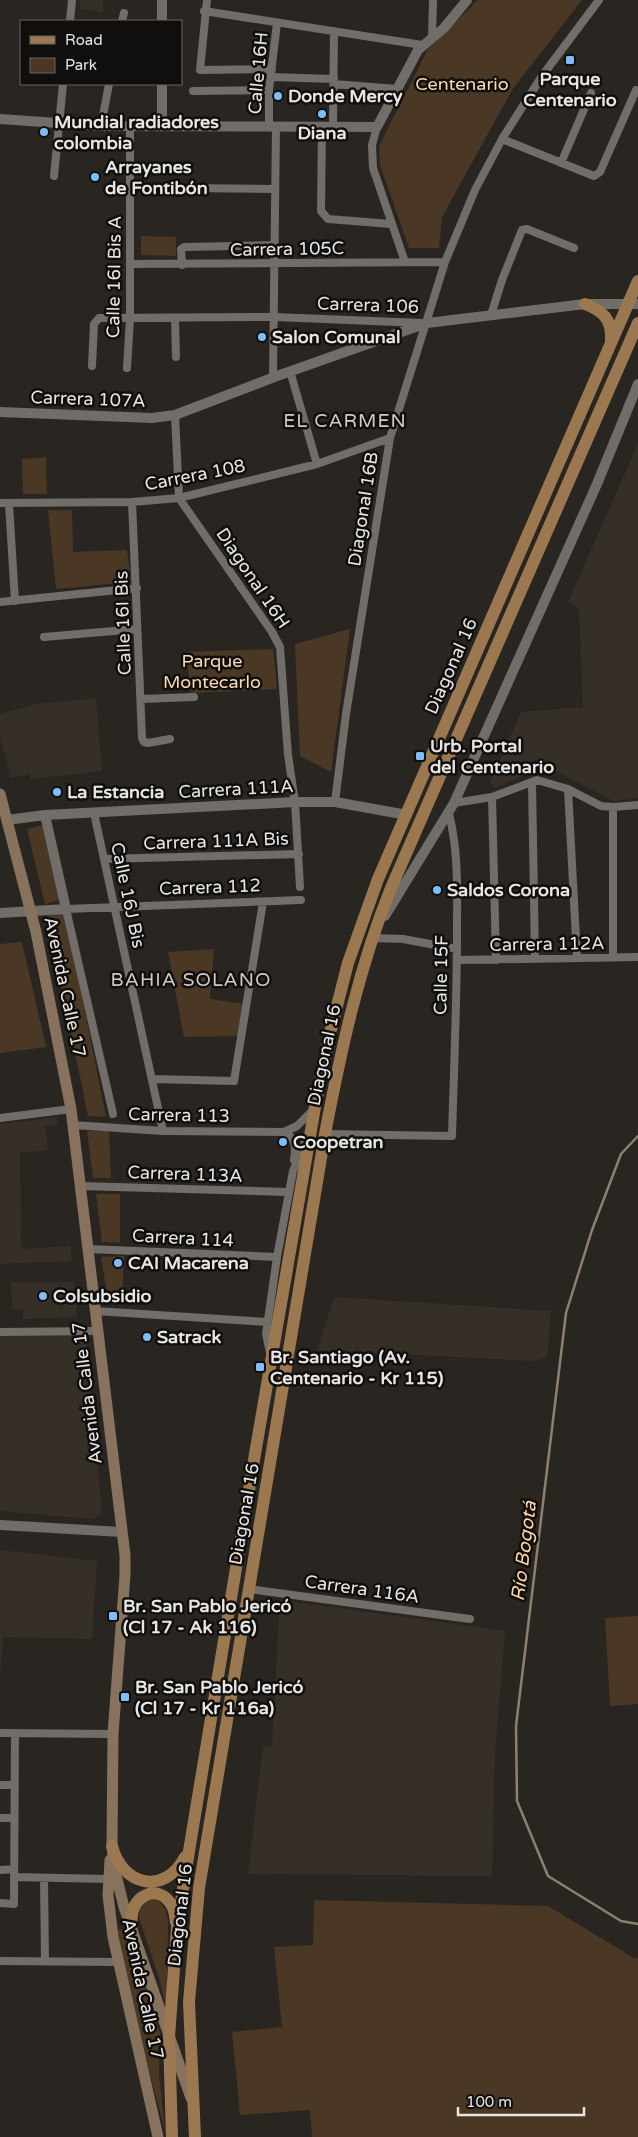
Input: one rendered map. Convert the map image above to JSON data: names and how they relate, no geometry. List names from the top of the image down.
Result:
{
  "streets": {
    "main road": ["Diagonal 16", "Avenida Calle 17"],
    "street": [
      "Calle 16H",
      "Carrera 105C",
      "Calle 16I Bis A",
      "Carrera 106",
      "Carrera 107A",
      "Carrera 108",
      "Diagonal 16B",
      "Diagonal 16H",
      "Calle 16I Bis",
      "Carrera 111A",
      "Carrera 111A Bis",
      "Carrera 112",
      "Calle 16J Bis",
      "Carrera 112A",
      "Calle 15F",
      "Carrera 113",
      "Carrera 113A",
      "Carrera 114",
      "Carrera 116A"
    ]
  },
  "crossings": [
    ["Calle 16H", "Carrera 105C"],
    ["Calle 16H", "Carrera 106"],
    ["Calle 16H", "Carrera 107A"],
    ["Carrera 105C", "Calle 16I Bis A"],
    ["Carrera 105C", "Diagonal 16B"],
    ["Calle 16I Bis A", "Carrera 106"],
    ["Carrera 106", "Carrera 107A"],
    ["Carrera 106", "Diagonal 16B"],
    ["Carrera 106", "Diagonal 16"],
    ["Carrera 107A", "Diagonal 16B"],
    ["Carrera 108", "Diagonal 16B"],
    ["Carrera 108", "Diagonal 16H"],
    ["Carrera 108", "Calle 16I Bis"],
    ["Diagonal 16B", "Carrera 111A"],
    ["Diagonal 16H", "Carrera 111A"],
    ["Diagonal 16", "Carrera 111A"],
    ["Diagonal 16", "Calle 15F"],
    ["Diagonal 16", "Avenida Calle 17"],
    ["Diagonal 16", "Carrera 113A"],
    ["Diagonal 16", "Carrera 114"],
    ["Diagonal 16", "Carrera 116A"],
    ["Carrera 111A", "Calle 16J Bis"],
    ["Carrera 111A", "Avenida Calle 17"],
    ["Carrera 111A Bis", "Calle 16J Bis"],
    ["Carrera 112", "Calle 16J Bis"],
    ["Carrera 112", "Avenida Calle 17"],
    ["Calle 16J Bis", "Carrera 113"],
    ["Carrera 112A", "Calle 15F"],
    ["Avenida Calle 17", "Carrera 113"],
    ["Avenida Calle 17", "Carrera 113A"],
    ["Avenida Calle 17", "Carrera 114"]
  ],
  "districts": ["EL CARMEN", "BAHIA SOLANO"],
  "water": ["Río Bogotá"],
  "parks": ["Centenario", "Parque Montecarlo"],
  "places": {
    "transit": [
      "Parque Centenario",
      "Urb. Portal del Centenario",
      "Br. Santiago (Av. Centenario - Kr 115)",
      "Br. San Pablo Jericó (Cl 17 - Ak 116)",
      "Br. San Pablo Jericó (Cl 17 - Kr 116a)"
    ],
    "other": [
      "Donde Mercy",
      "Diana",
      "Mundial radiadores colombia",
      "Arrayanes de Fontibón",
      "Salon Comunal",
      "La Estancia",
      "Saldos Corona",
      "Coopetran",
      "CAI Macarena",
      "Colsubsidio",
      "Satrack"
    ]
  },
  "legend": ["Road", "Park"],
  "scale_bar": "100 m"
}
